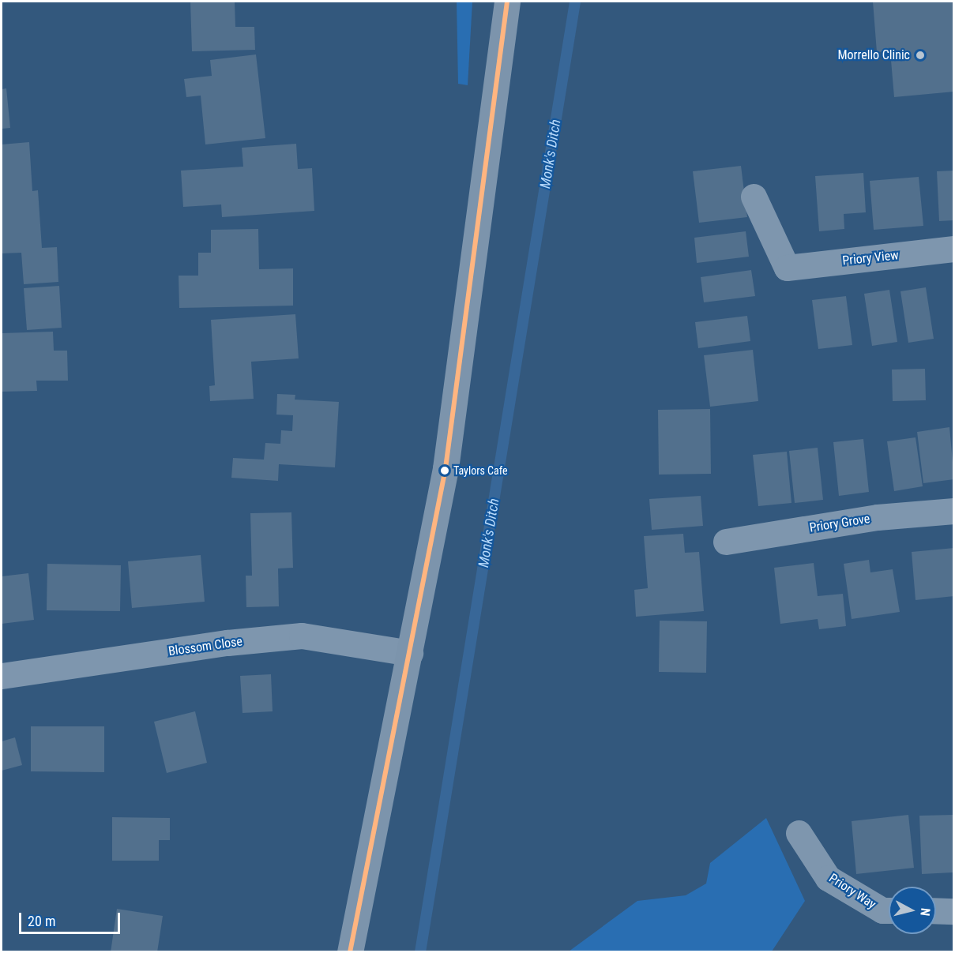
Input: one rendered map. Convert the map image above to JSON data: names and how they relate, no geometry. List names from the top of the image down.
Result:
{
  "streets": {
    "street": [
      "Priory View",
      "Priory Grove",
      "Blossom Close",
      "Priory Way"
    ]
  },
  "water": ["Monk's Ditch"],
  "places": ["Morrello Clinic", "Taylors Cafe"],
  "scale_bar": "20 m",
  "north": "right"
}
